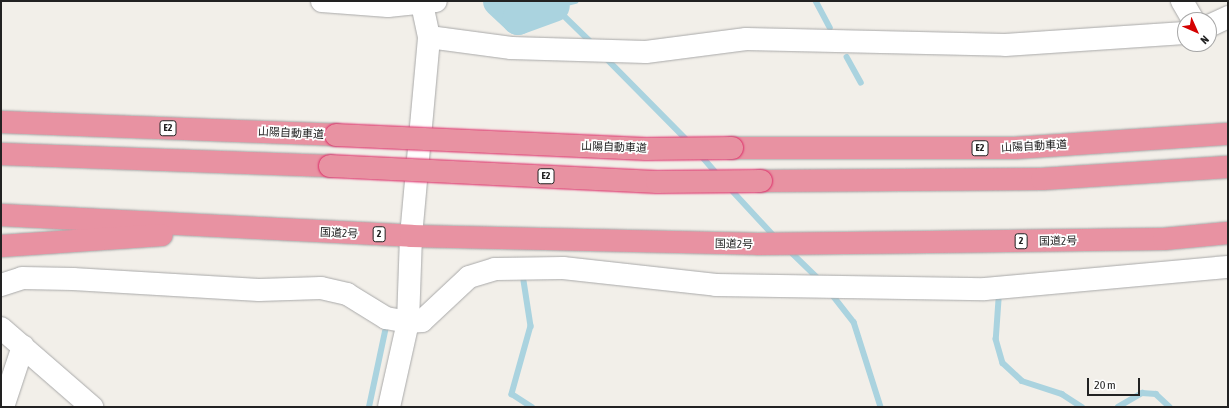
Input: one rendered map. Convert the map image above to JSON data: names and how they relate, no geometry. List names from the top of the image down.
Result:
{
  "streets": {
    "highway": [
      "E2",
      "山陽自動車道",
      "国道2号",
      "2"
    ]
  },
  "scale_bar": "20 m",
  "north": "bottom right"
}
